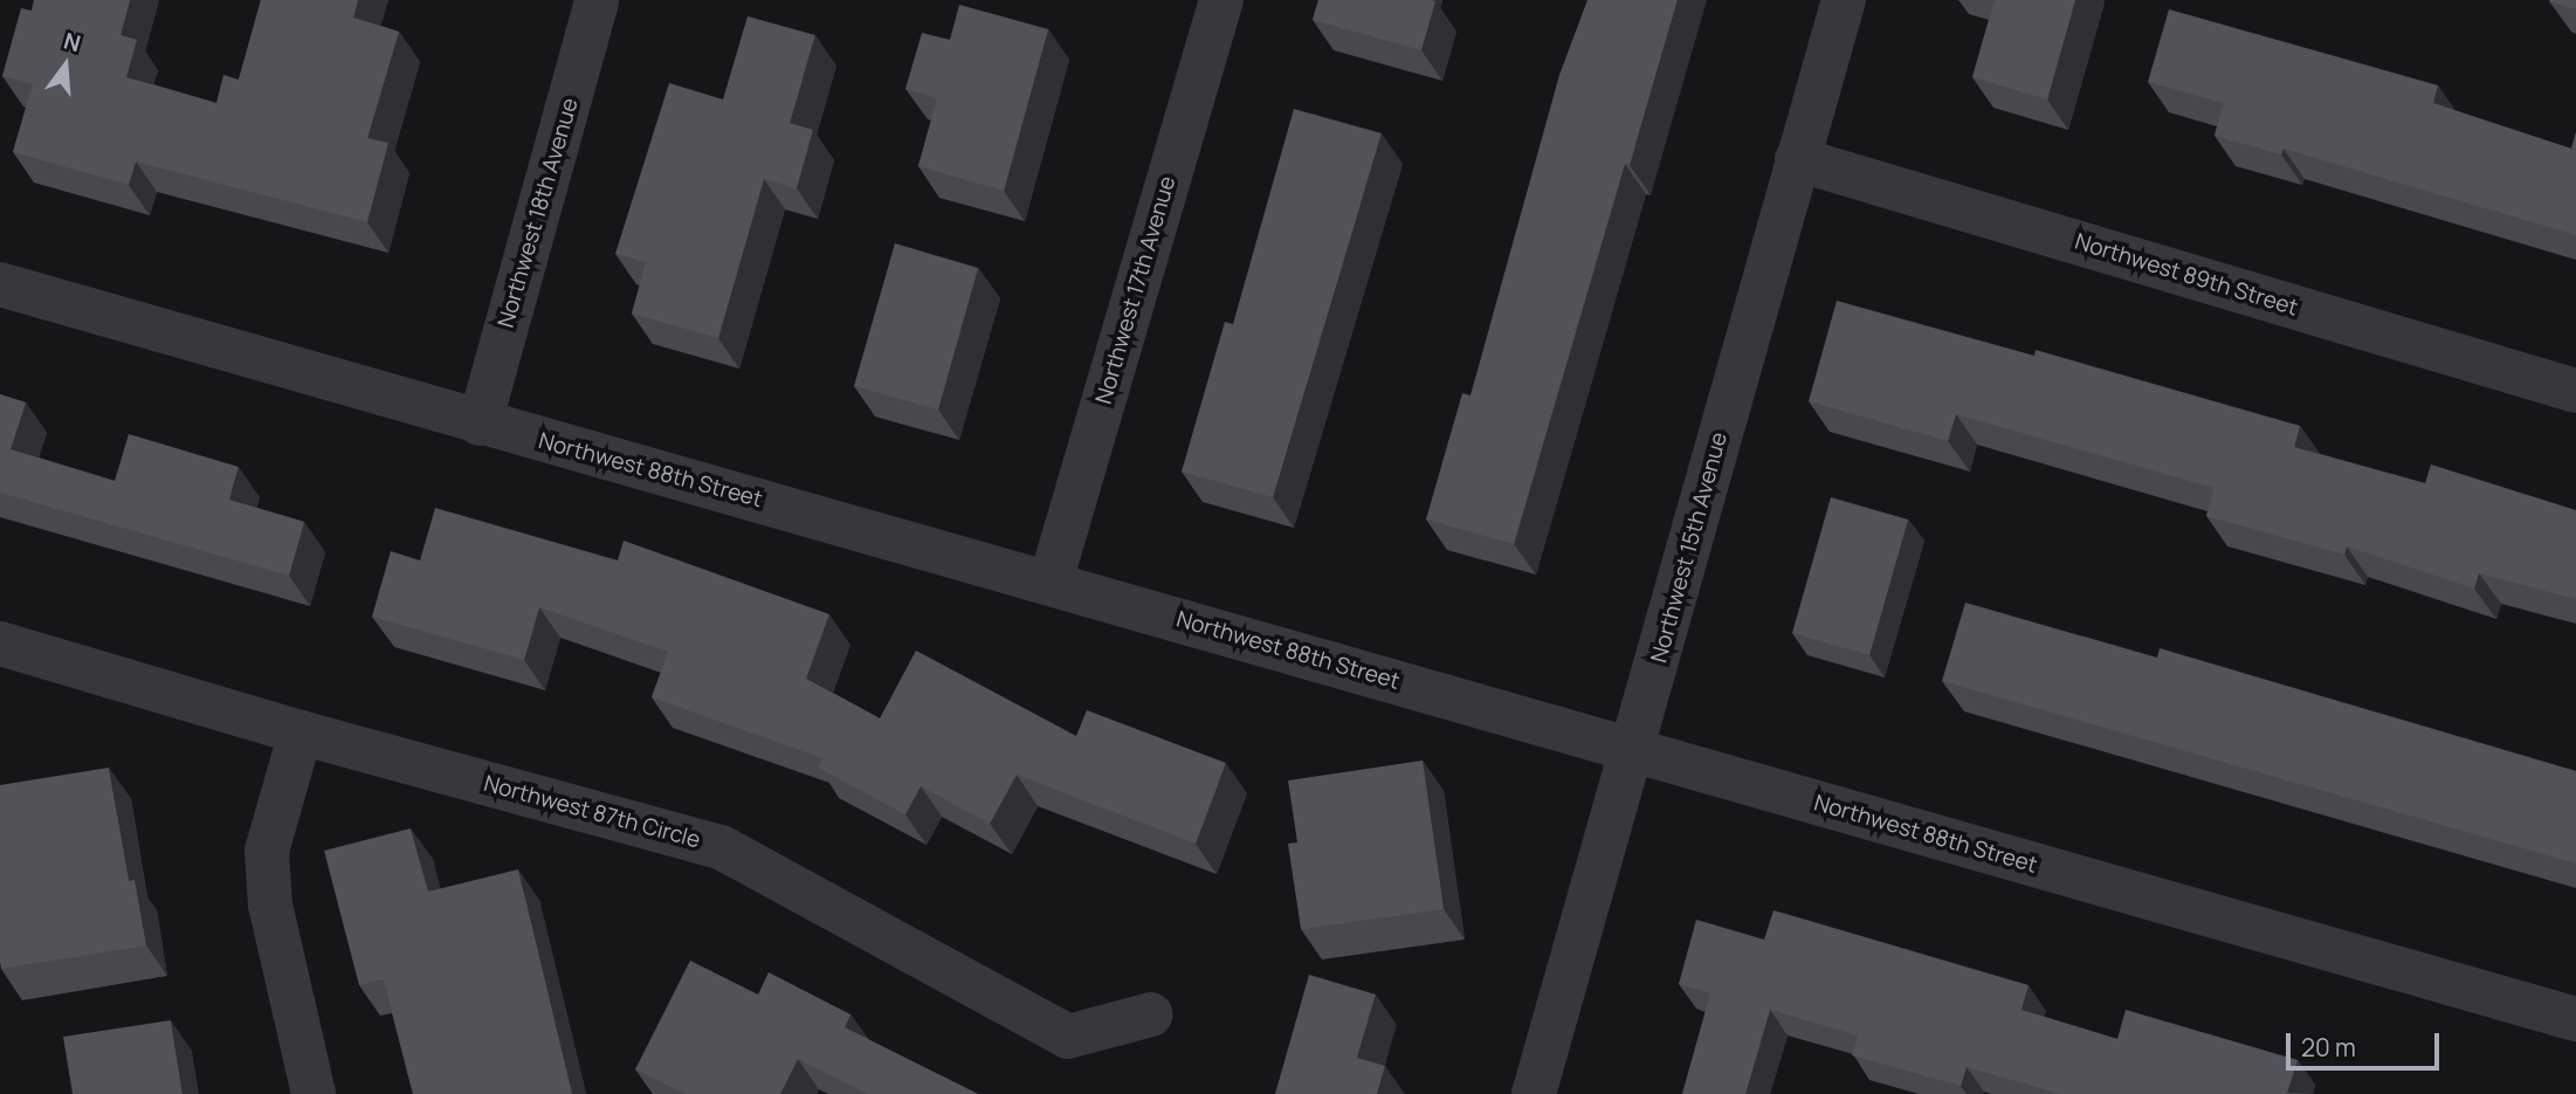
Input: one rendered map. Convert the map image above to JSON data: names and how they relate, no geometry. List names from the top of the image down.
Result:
{
  "streets": {
    "street": [
      "Northwest 18th Avenue",
      "Northwest 89th Street",
      "Northwest 17th Avenue",
      "Northwest 88th Street",
      "Northwest 15th Avenue",
      "Northwest 87th Circle"
    ]
  },
  "crossings": [
    ["Northwest 18th Avenue", "Northwest 88th Street"],
    ["Northwest 89th Street", "Northwest 15th Avenue"],
    ["Northwest 17th Avenue", "Northwest 88th Street"],
    ["Northwest 88th Street", "Northwest 15th Avenue"]
  ],
  "scale_bar": "20 m",
  "north": "top"
}
